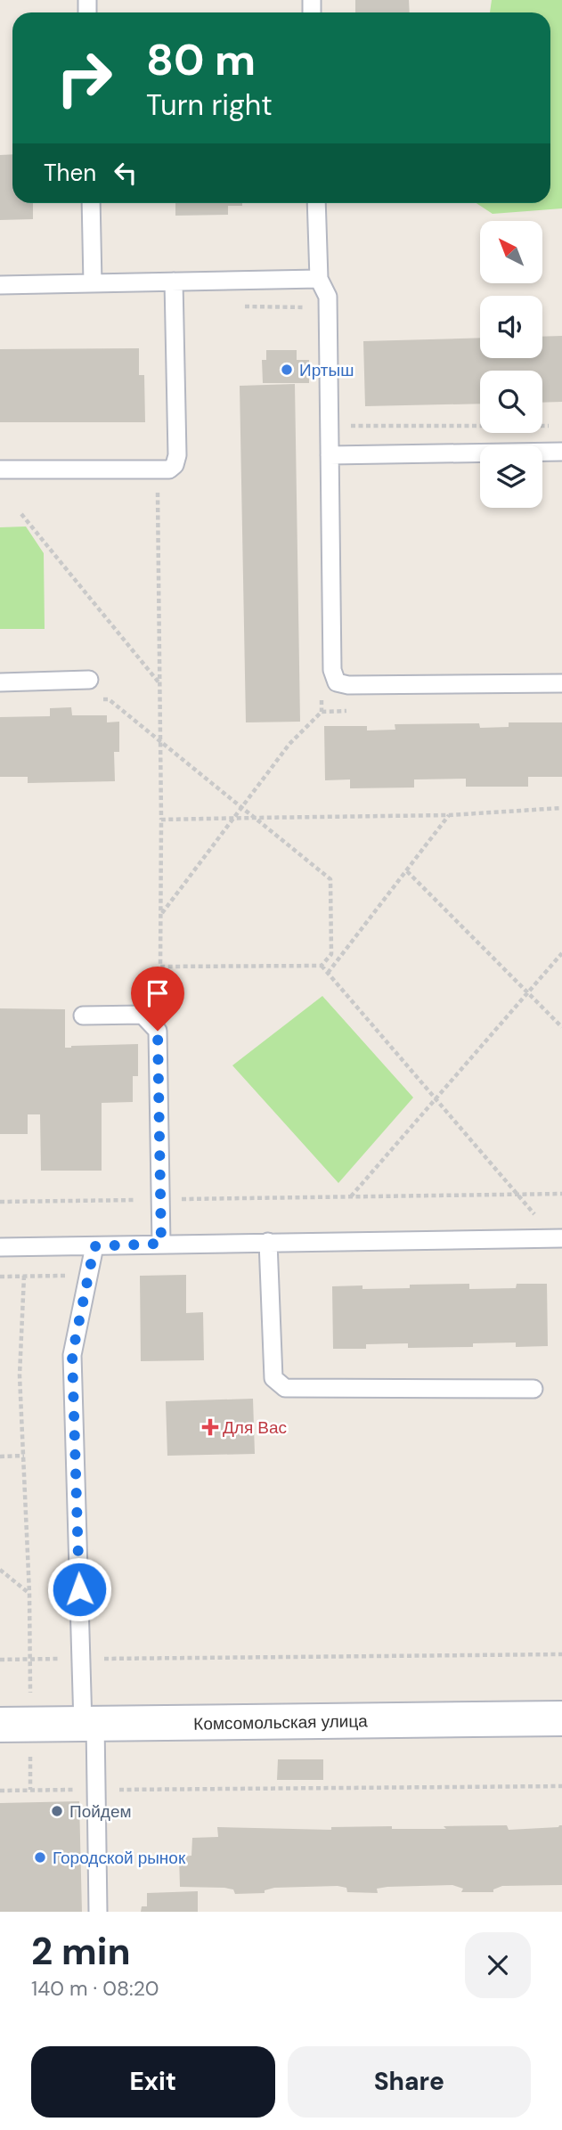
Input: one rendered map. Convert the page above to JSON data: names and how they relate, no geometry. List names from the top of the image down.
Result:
{
  "streets": {
    "street": ["Комсомольская улица"]
  },
  "places": {
    "other": ["Иртыш", "Пойдем", "Городской рынок"],
    "health": ["Для Вас"]
  },
  "north": "top left",
  "page": {
    "turn": ["80 m", "Turn right"],
    "then": "Then",
    "heading": ["2 min", "140 m · 08:20"],
    "buttons": ["Exit", "Share"]
  }
}
